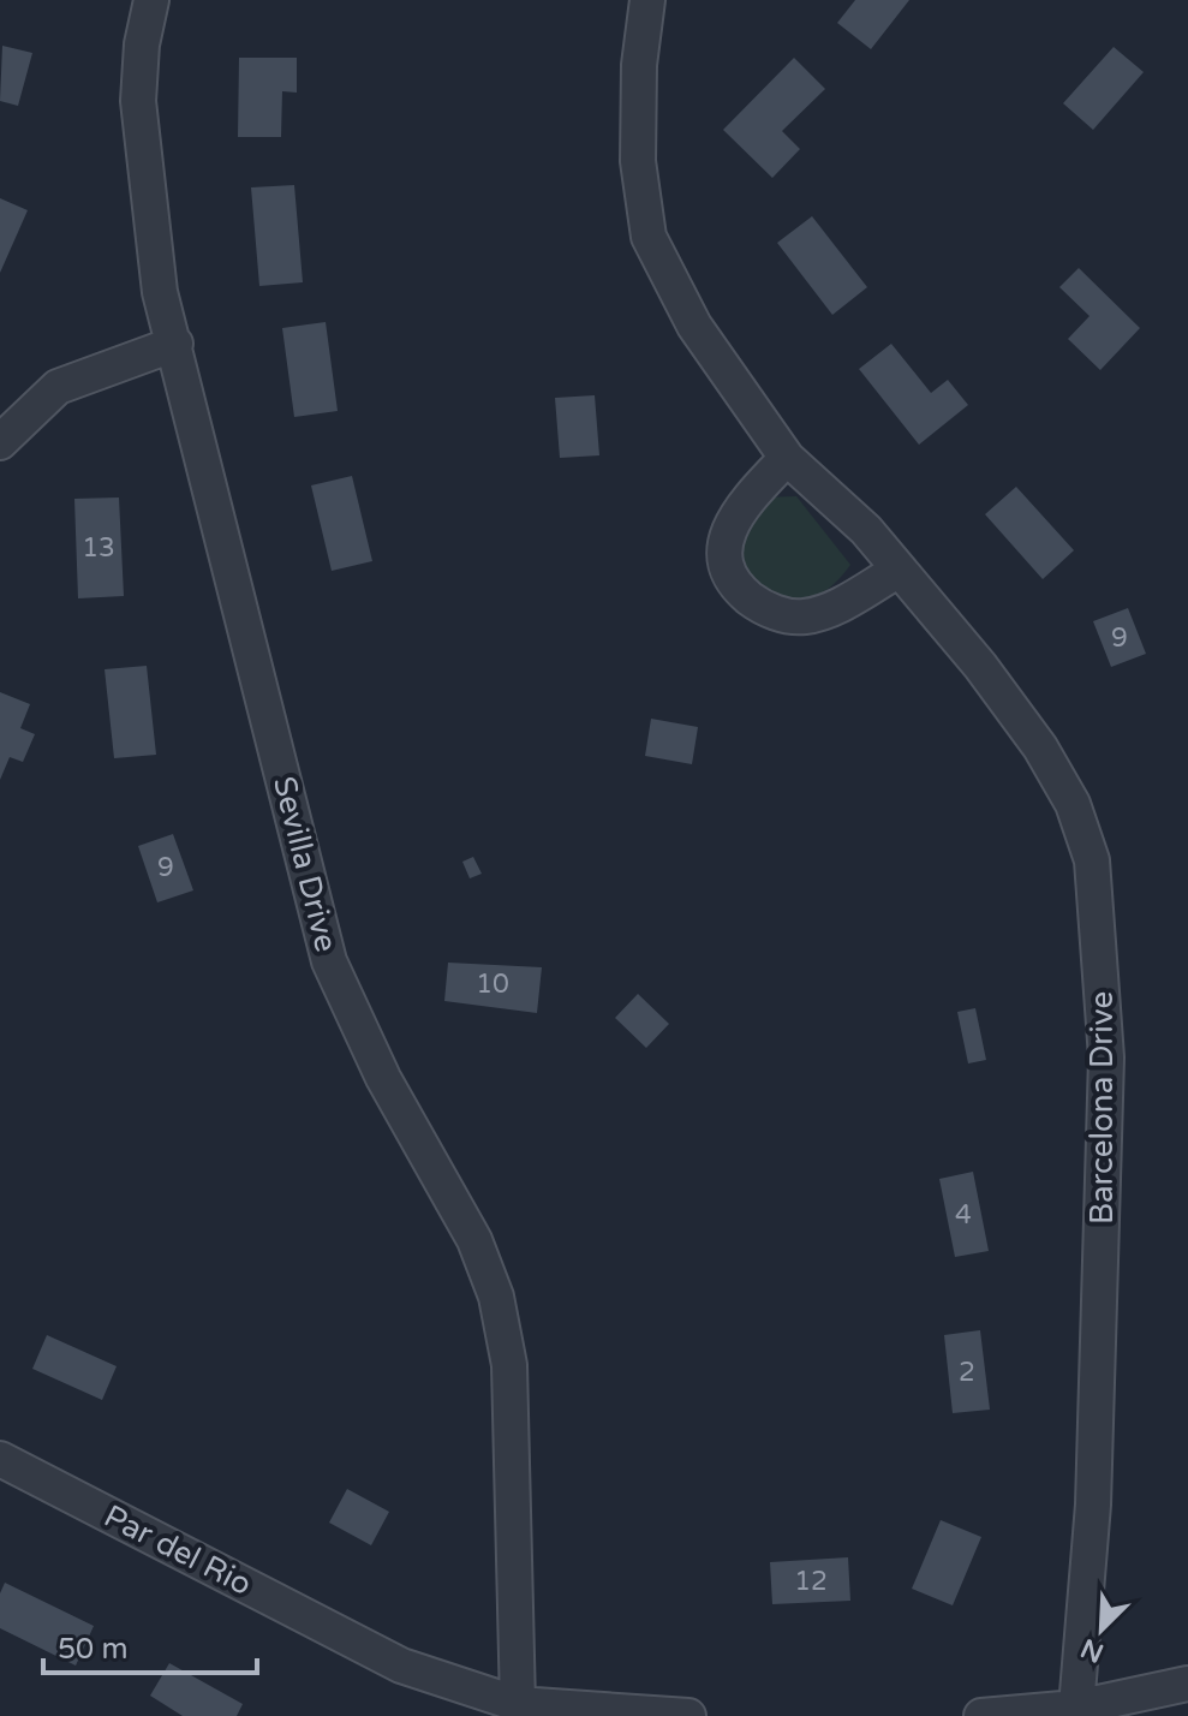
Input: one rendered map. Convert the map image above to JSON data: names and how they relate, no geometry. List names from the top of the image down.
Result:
{
  "streets": {
    "street": ["Sevilla Drive", "Barcelona Drive", "Par del Rio"]
  },
  "crossings": [
    ["Sevilla Drive", "Par del Rio"]
  ],
  "house_numbers": [
    "13",
    "9",
    "9",
    "10",
    "4",
    "2",
    "12"
  ],
  "scale_bar": "50 m",
  "north": "bottom left"
}
